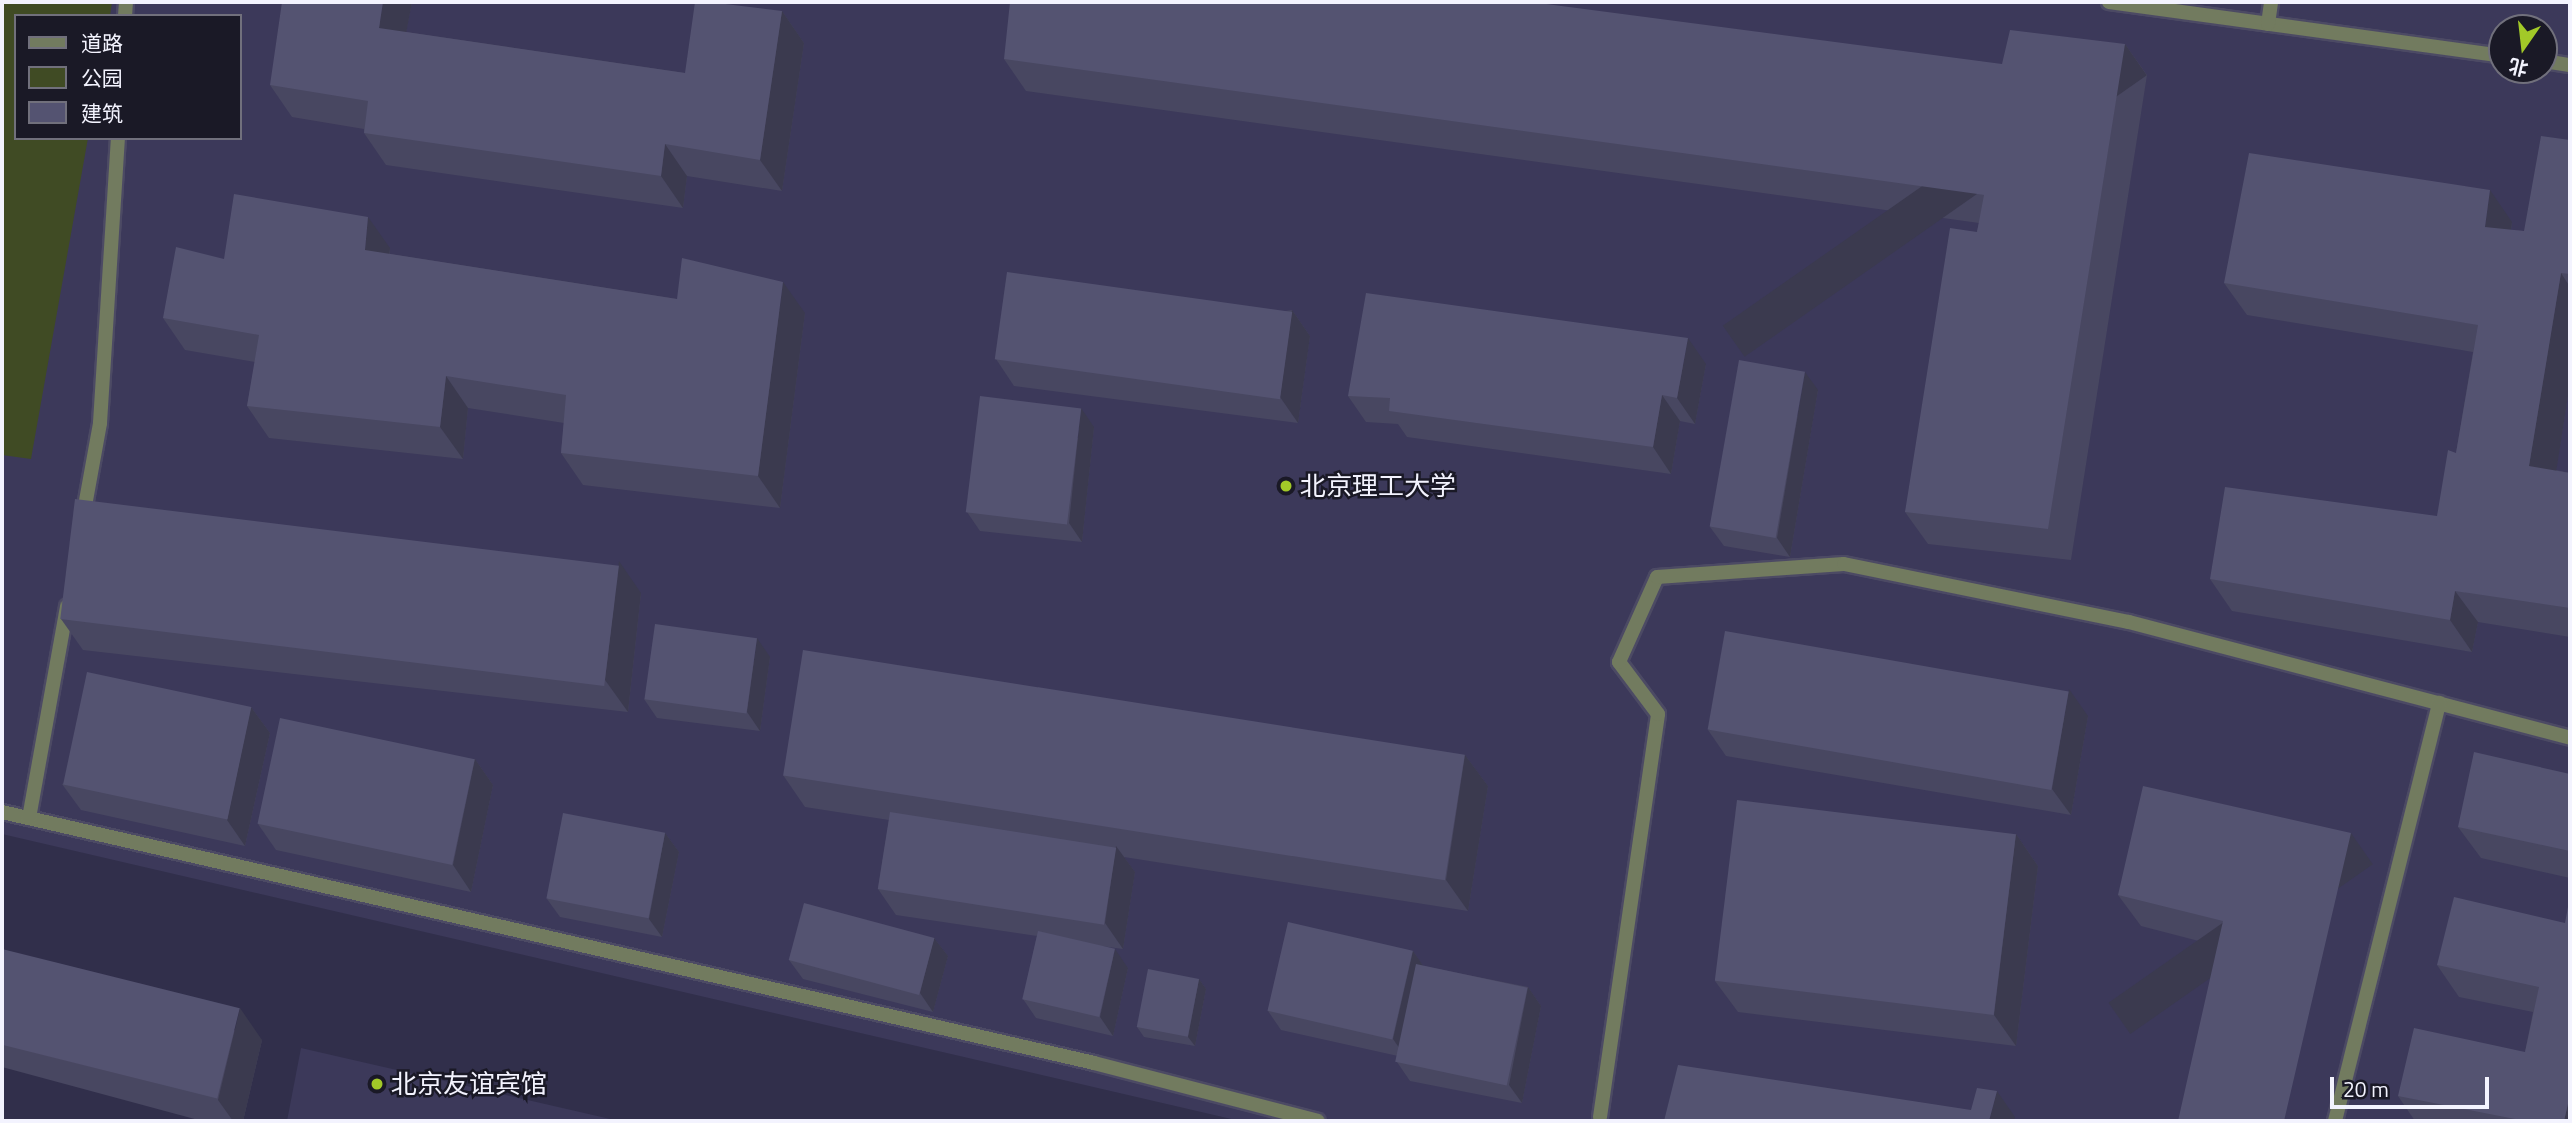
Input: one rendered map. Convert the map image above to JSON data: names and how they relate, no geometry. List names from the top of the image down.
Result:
{
  "places": ["北京理工大学", "北京友谊宾馆"],
  "legend": ["道路", "公园", "建筑"],
  "scale_bar": "20 m",
  "north": "bottom"
}
